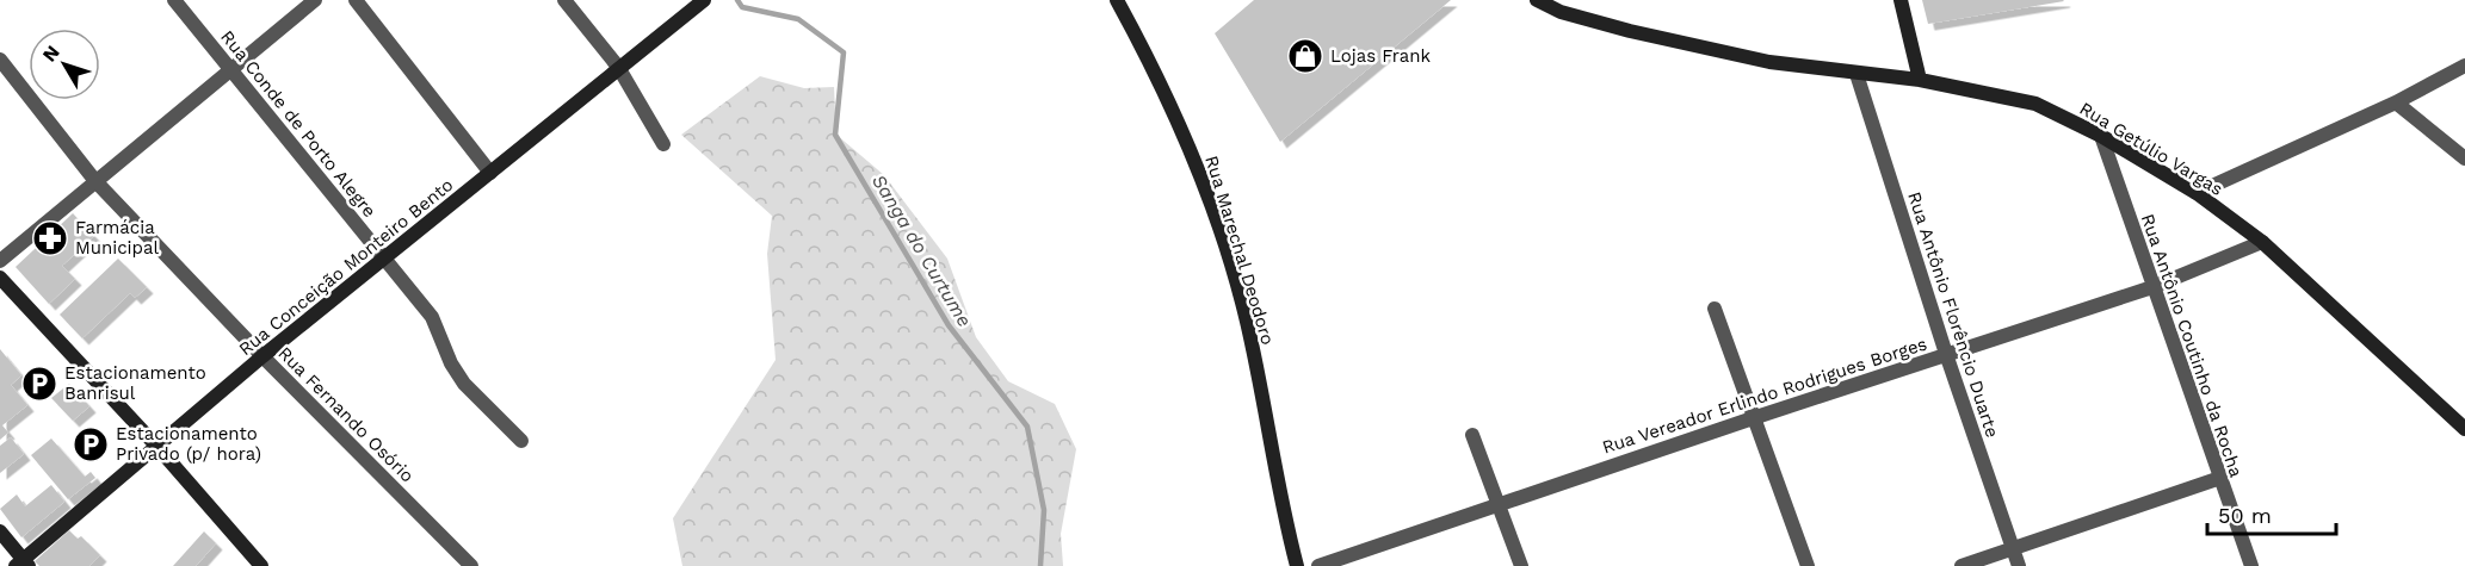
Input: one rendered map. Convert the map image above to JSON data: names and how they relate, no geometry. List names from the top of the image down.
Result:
{
  "streets": {
    "street": [
      "Rua Conde de Porto Alegre",
      "Rua Getúlio Vargas",
      "Rua Marechal Deodoro",
      "Rua Conceição Monteiro Bento",
      "Rua Antônio Florêncio Duarte",
      "Rua Antônio Coutinho da Rocha",
      "Rua Vereador Erlindo Rodrigues Borges",
      "Rua Fernando Osório"
    ]
  },
  "crossings": [
    ["Rua Conde de Porto Alegre", "Rua Conceição Monteiro Bento"],
    ["Rua Getúlio Vargas", "Rua Antônio Florêncio Duarte"],
    ["Rua Getúlio Vargas", "Rua Antônio Coutinho da Rocha"],
    ["Rua Getúlio Vargas", "Rua Vereador Erlindo Rodrigues Borges"],
    ["Rua Conceição Monteiro Bento", "Rua Fernando Osório"],
    ["Rua Antônio Florêncio Duarte", "Rua Vereador Erlindo Rodrigues Borges"],
    ["Rua Antônio Coutinho da Rocha", "Rua Vereador Erlindo Rodrigues Borges"]
  ],
  "water": ["Sanga do Curtume"],
  "places": {
    "shop": ["Lojas Frank"],
    "pharmacy": ["Farmácia Municipal"],
    "parking": ["Estacionamento Banrisul", "Estacionamento Privado (p/ hora)"]
  },
  "scale_bar": "50 m",
  "north": "top left"
}
